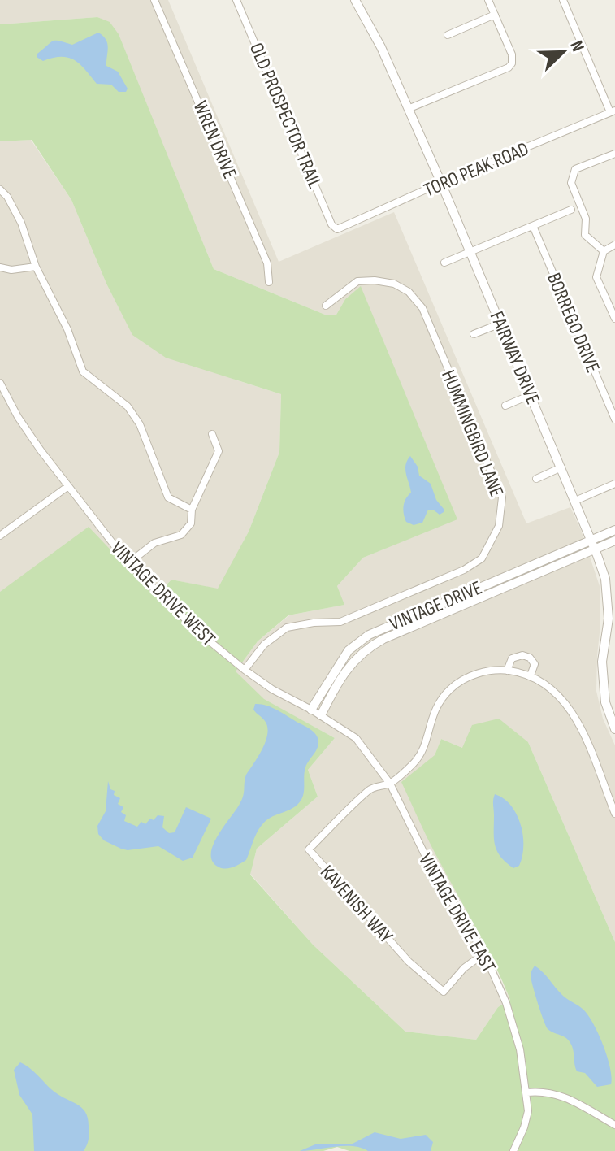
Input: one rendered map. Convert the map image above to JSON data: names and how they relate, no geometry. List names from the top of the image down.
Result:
{
  "streets": {
    "street": [
      "OLD PROSPECTOR TRAIL",
      "WREN DRIVE",
      "TORO PEAK ROAD",
      "BORREGO DRIVE",
      "FAIRWAY DRIVE",
      "HUMMINGBIRD LANE",
      "VINTAGE DRIVE WEST",
      "VINTAGE DRIVE",
      "KAVENISH WAY",
      "VINTAGE DRIVE EAST"
    ]
  },
  "crossings": [
    ["OLD PROSPECTOR TRAIL", "TORO PEAK ROAD"],
    ["TORO PEAK ROAD", "FAIRWAY DRIVE"],
    ["FAIRWAY DRIVE", "VINTAGE DRIVE"],
    ["HUMMINGBIRD LANE", "VINTAGE DRIVE WEST"],
    ["VINTAGE DRIVE WEST", "VINTAGE DRIVE"],
    ["VINTAGE DRIVE WEST", "VINTAGE DRIVE EAST"],
    ["VINTAGE DRIVE", "VINTAGE DRIVE EAST"],
    ["KAVENISH WAY", "VINTAGE DRIVE EAST"]
  ],
  "north": "top right"
}
